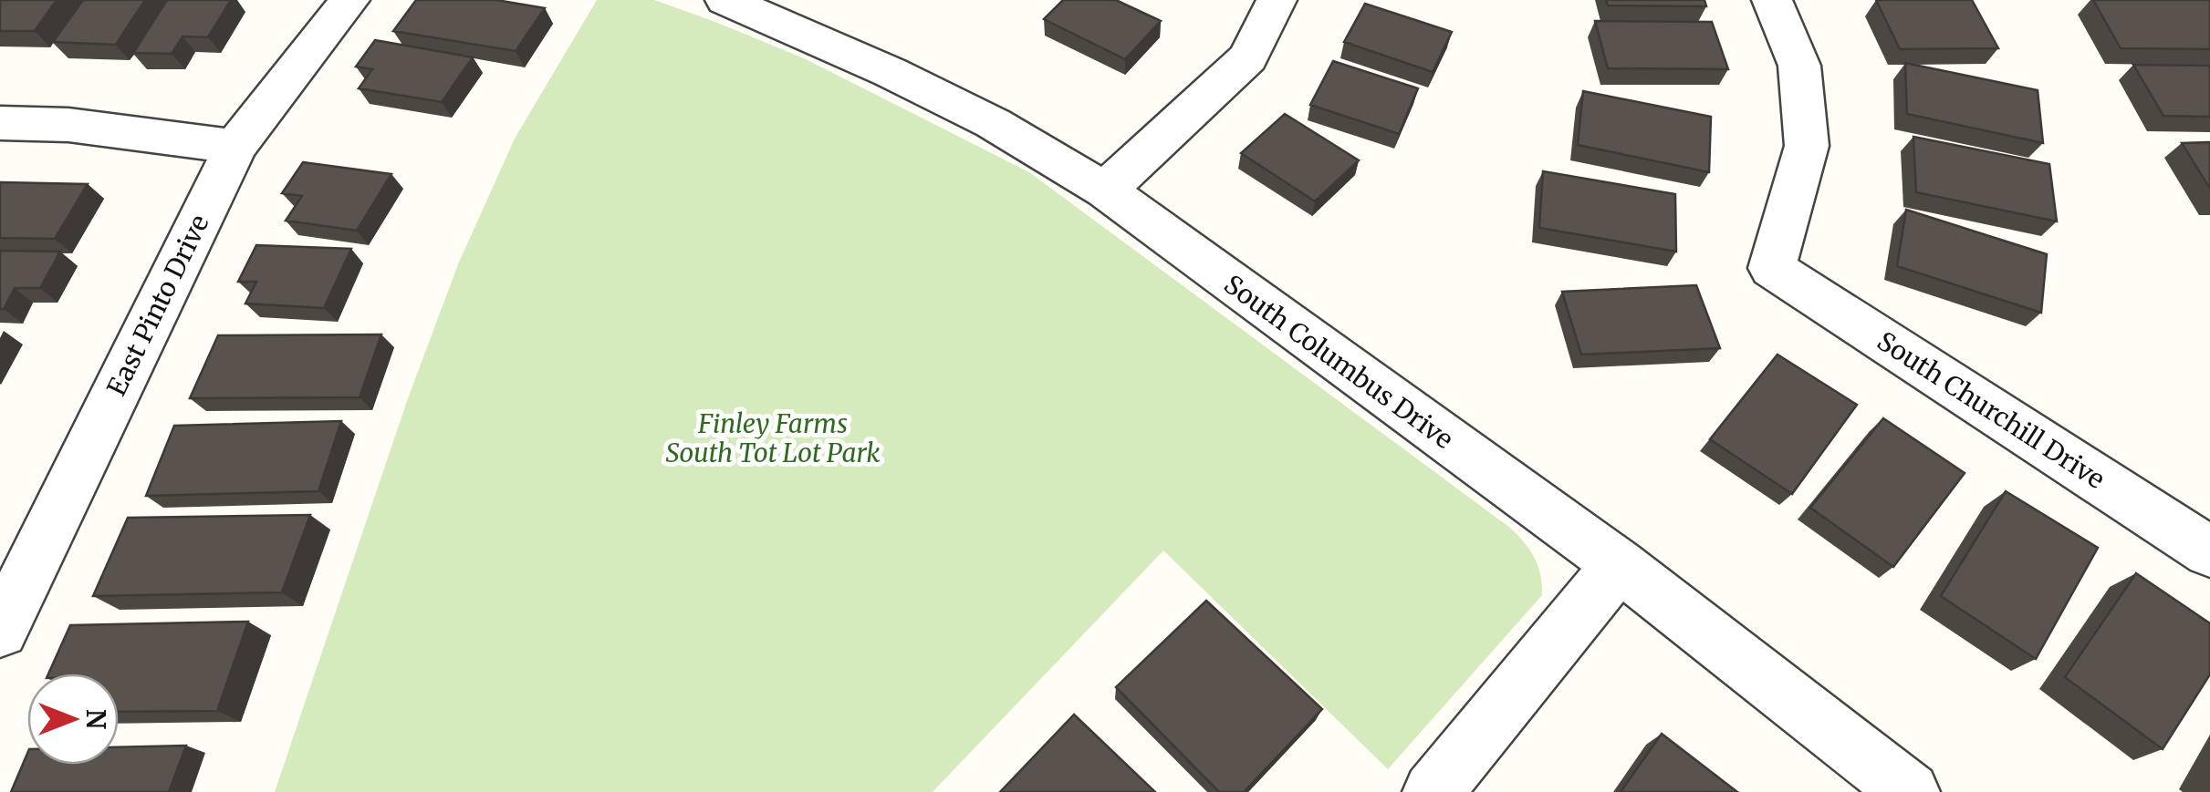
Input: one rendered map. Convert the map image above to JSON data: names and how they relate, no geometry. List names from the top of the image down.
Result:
{
  "streets": {
    "street": ["East Pinto Drive", "South Columbus Drive", "South Churchill Drive"]
  },
  "parks": ["Finley Farms South Tot Lot Park"],
  "north": "right"
}
